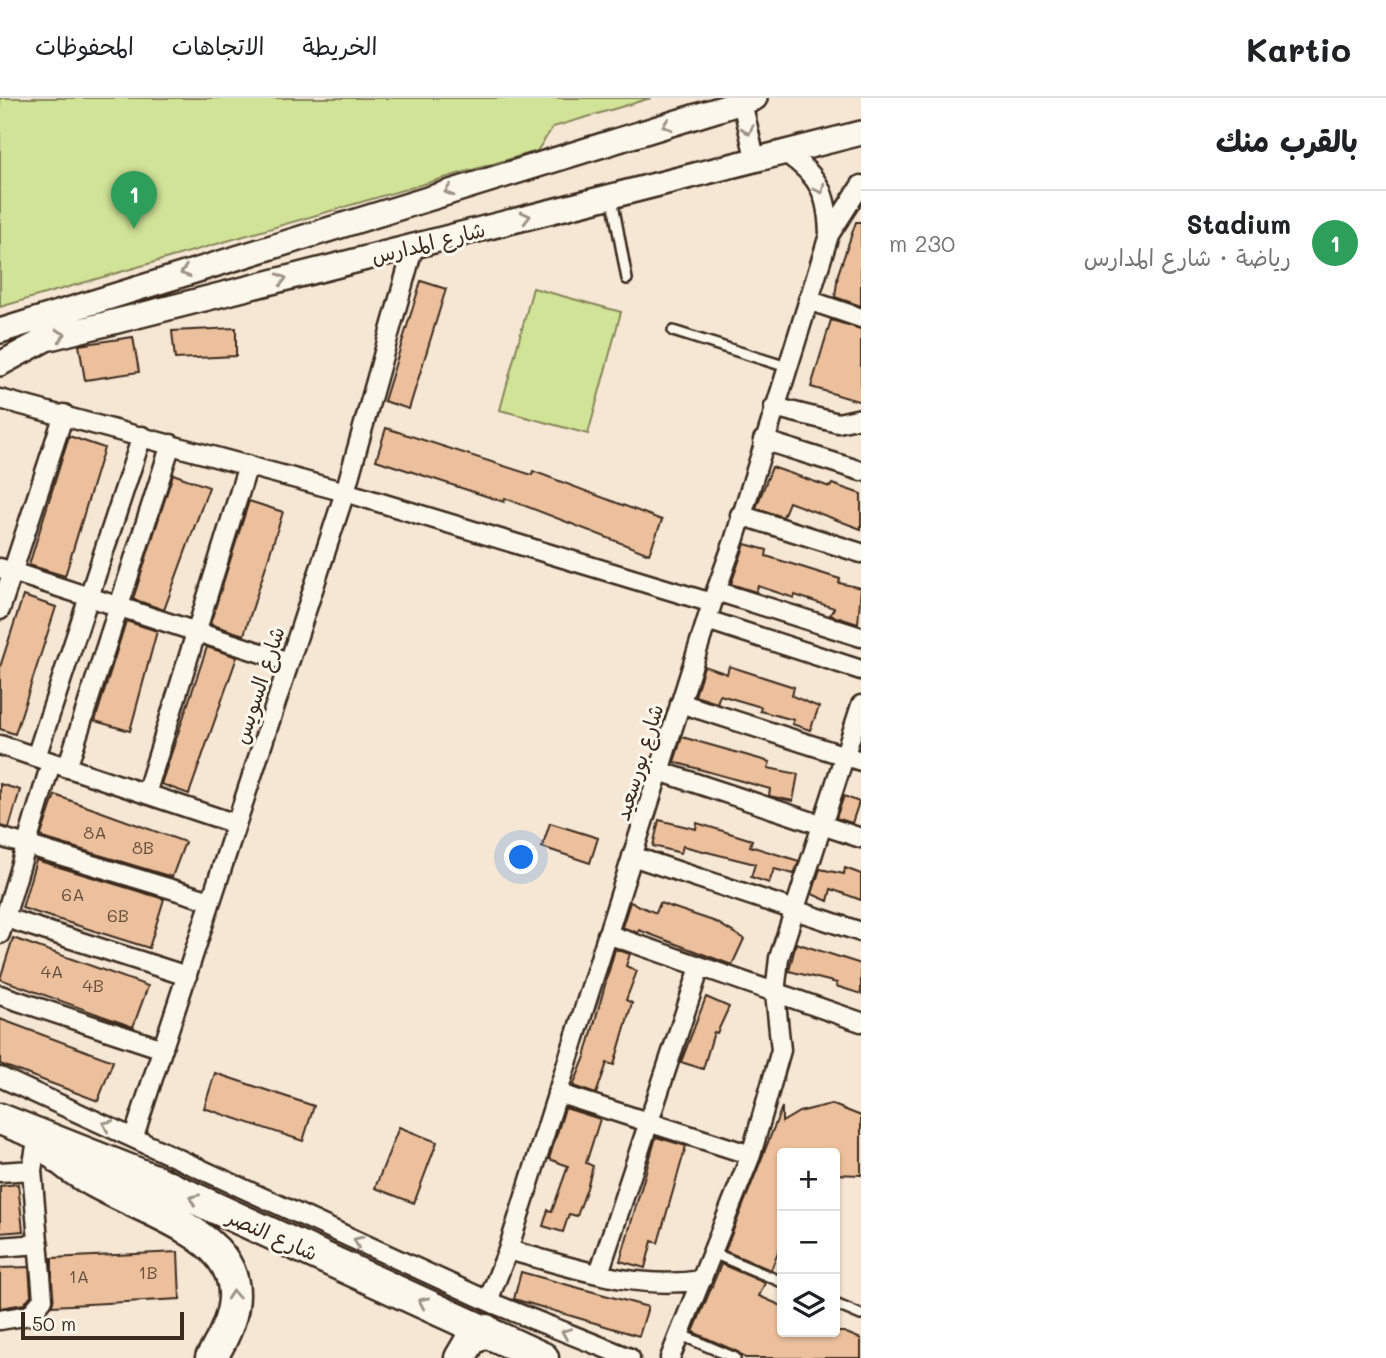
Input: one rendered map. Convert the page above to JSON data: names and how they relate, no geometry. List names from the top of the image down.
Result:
{
  "streets": {
    "main road": ["شارع النصر"],
    "street": ["شارع المدارس", "شارع السويس", "شارع بورسعيد"]
  },
  "crossings": [
    ["شارع المدارس", "شارع السويس"],
    ["شارع المدارس", "شارع بورسعيد"],
    ["شارع بورسعيد", "شارع النصر"]
  ],
  "one_way": ["شارع النصر"],
  "house_numbers": [
    "8A",
    "8B",
    "6A",
    "6B",
    "4A",
    "4B",
    "1B",
    "1A"
  ],
  "scale_bar": "50 m",
  "page": {
    "header": "Kartio",
    "nav": ["الخريطة", "الاتجاهات", "المحفوظات"],
    "heading": "بالقرب منك",
    "pins": "1",
    "list": [
      {
        "mark": "1",
        "name": "Stadium",
        "note": "رياضة · شارع المدارس",
        "value": "230 m"
      }
    ],
    "map_buttons": ["+", "−"],
    "scale": "50 m"
  }
}
